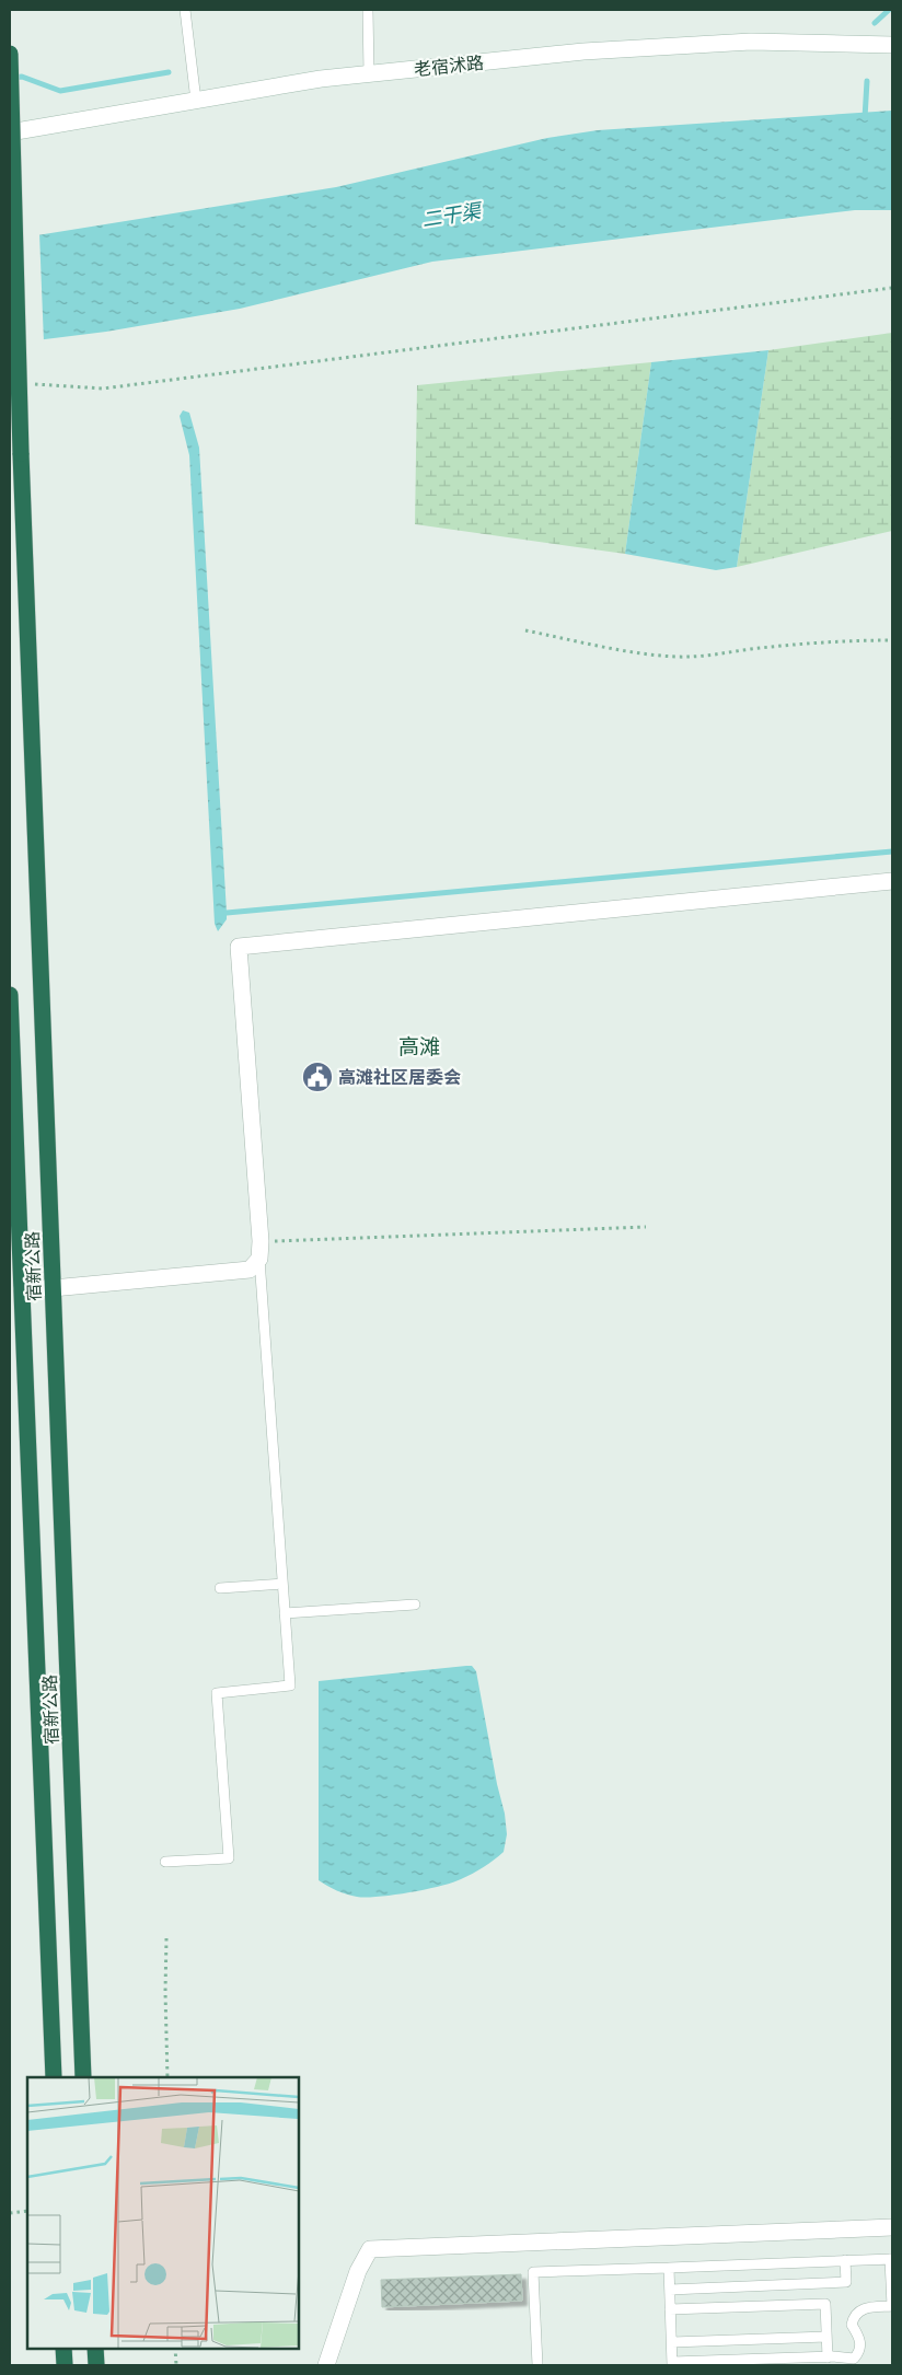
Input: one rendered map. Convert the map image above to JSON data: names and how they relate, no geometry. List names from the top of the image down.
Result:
{
  "streets": {
    "highway": ["宿新公路"],
    "street": ["老宿沭路"]
  },
  "districts": ["高滩"],
  "water": ["二干渠"],
  "places": {
    "public building": ["高滩社区居委会"]
  }
}
